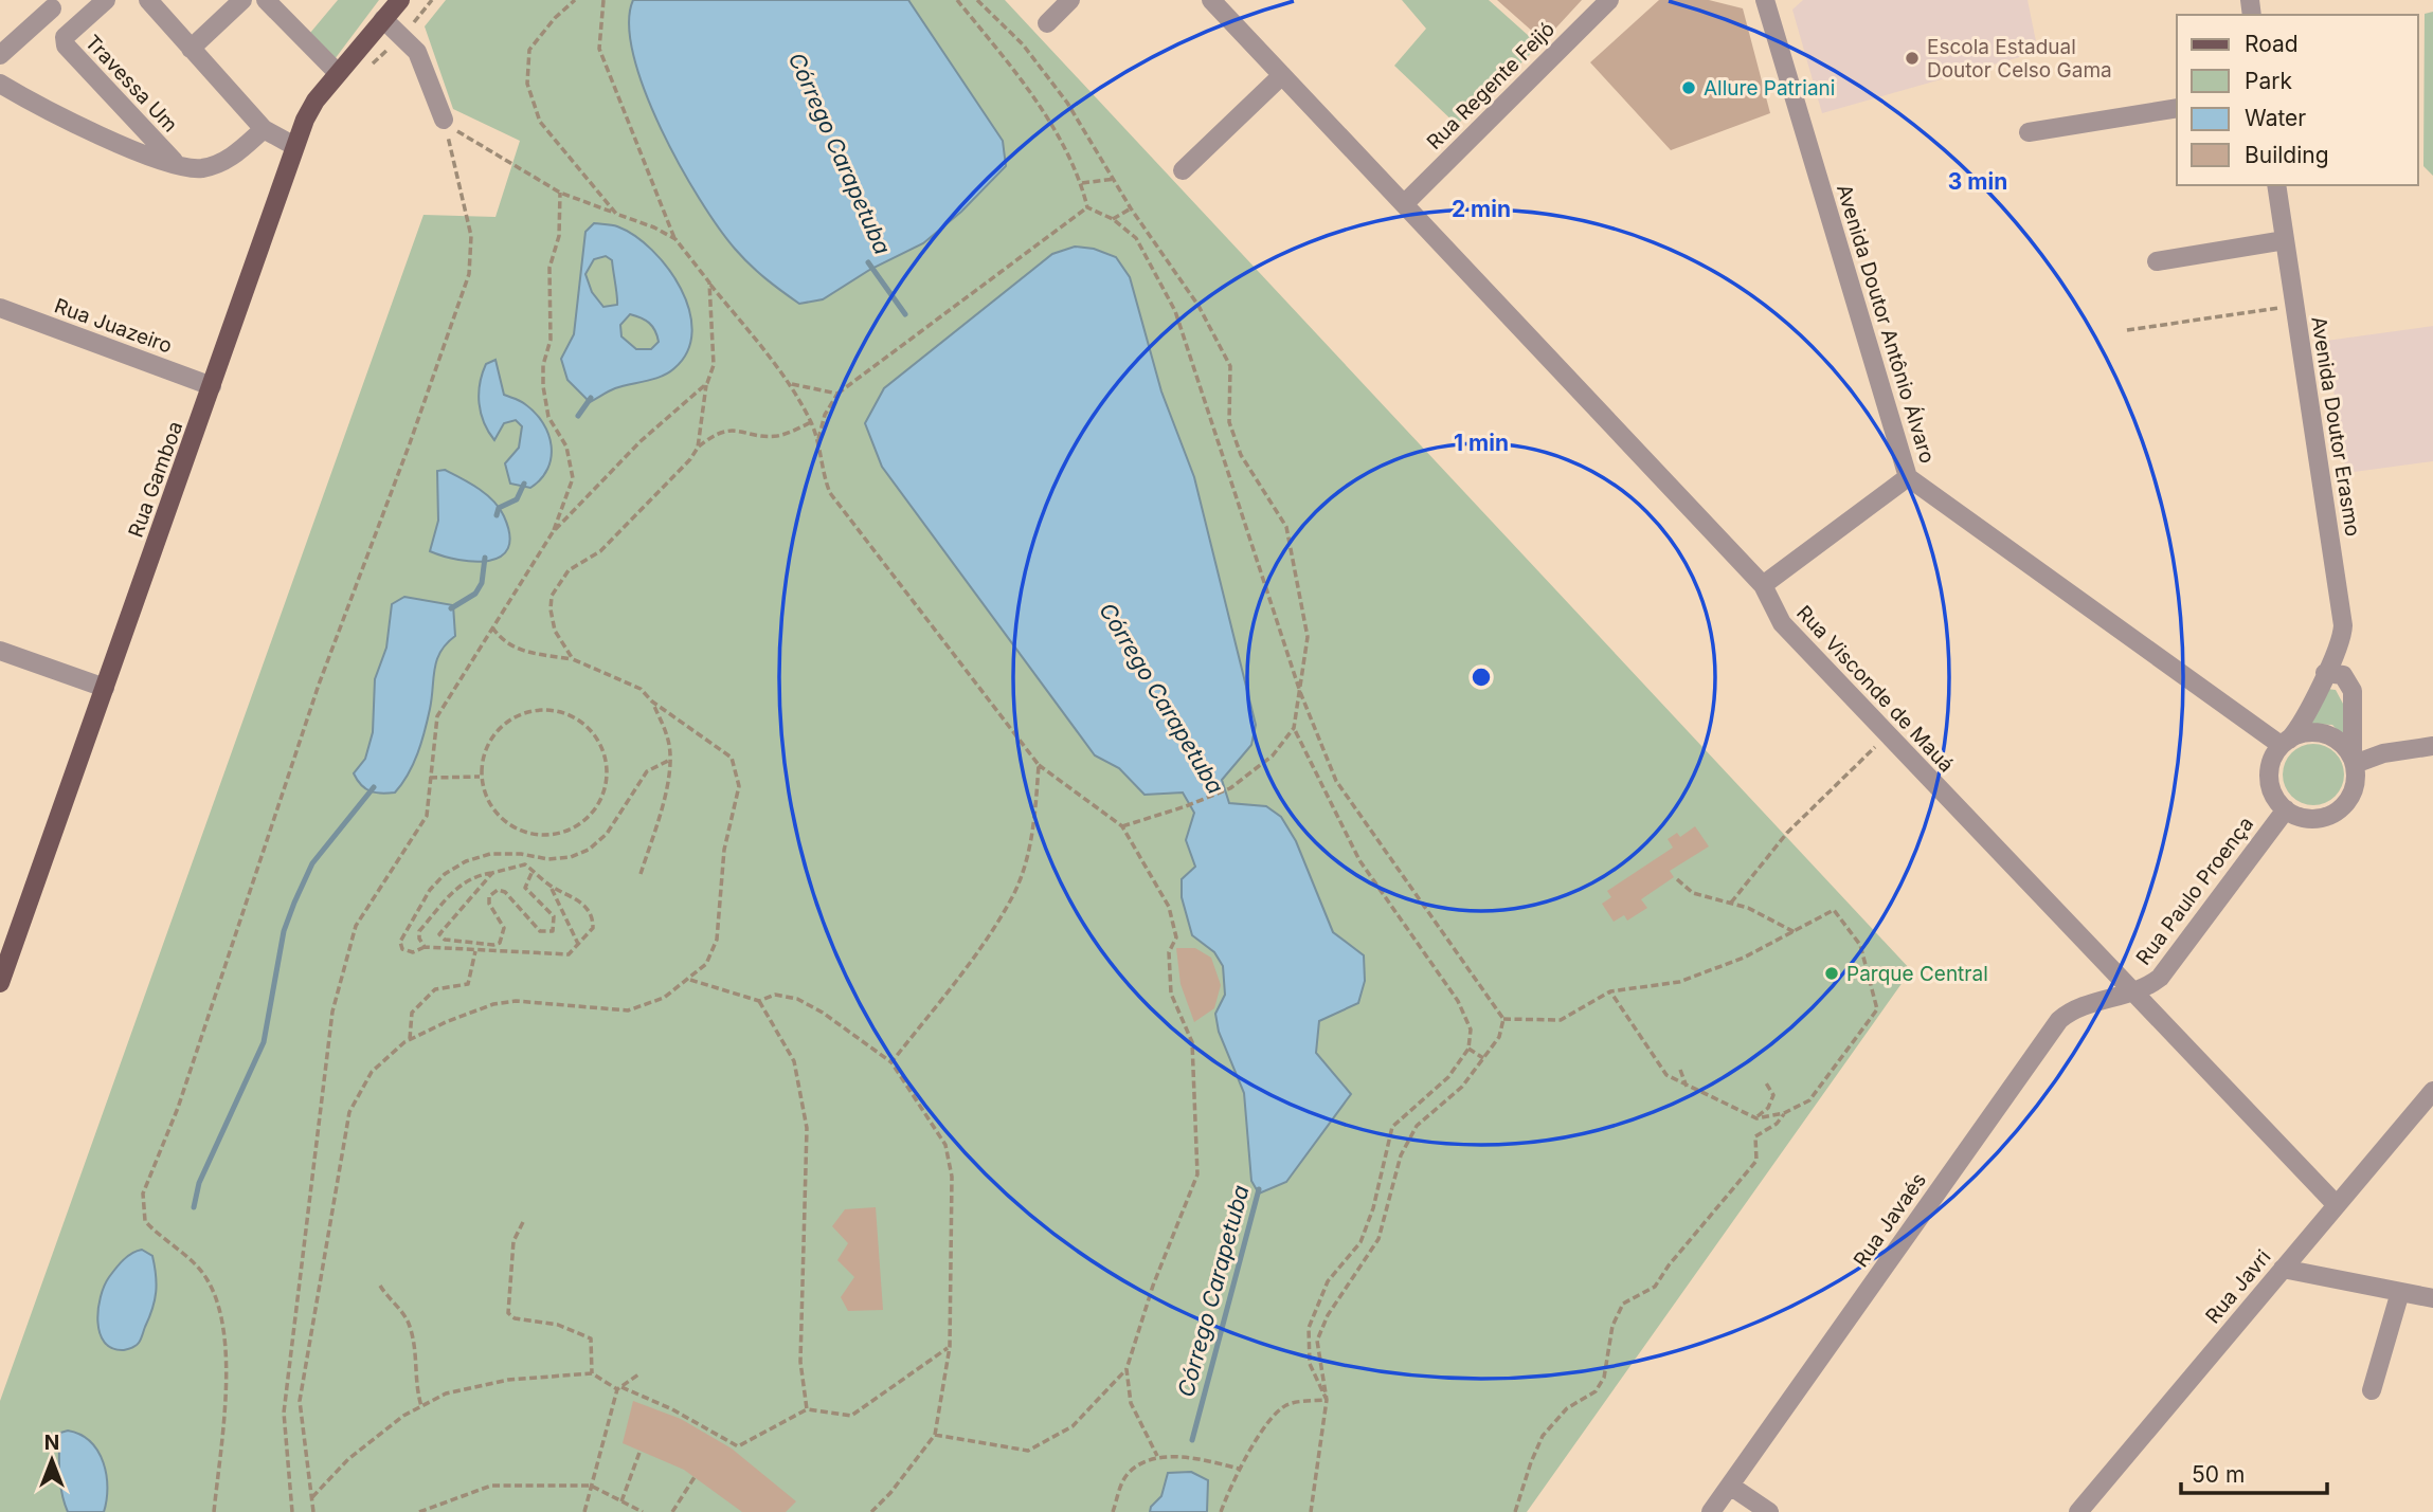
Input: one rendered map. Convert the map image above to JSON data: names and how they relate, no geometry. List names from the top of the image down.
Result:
{
  "streets": {
    "main road": ["Rua Gamboa"],
    "street": [
      "Travessa Um",
      "Rua Regente Feijó",
      "Avenida Doutor Antônio Álvaro",
      "Rua Juazeiro",
      "Avenida Doutor Erasmo",
      "Rua Visconde de Mauá",
      "Rua Paulo Proença",
      "Rua Javaés",
      "Rua Javri"
    ]
  },
  "crossings": [
    ["Rua Regente Feijó", "Rua Visconde de Mauá"],
    ["Avenida Doutor Antônio Álvaro", "Avenida Doutor Erasmo"],
    ["Avenida Doutor Antônio Álvaro", "Rua Paulo Proença"],
    ["Rua Juazeiro", "Rua Gamboa"],
    ["Avenida Doutor Erasmo", "Rua Paulo Proença"],
    ["Rua Visconde de Mauá", "Rua Paulo Proença"],
    ["Rua Visconde de Mauá", "Rua Javaés"],
    ["Rua Visconde de Mauá", "Rua Javri"],
    ["Rua Paulo Proença", "Rua Javaés"]
  ],
  "water": ["Córrego Carapetuba"],
  "places": ["Escola Estadual Doutor Celso Gama", "Allure Patriani", "Parque Central"],
  "legend": [
    "Road",
    "Park",
    "Water",
    "Building"
  ],
  "scale_bar": "50 m",
  "north": "top",
  "rings": ["3 min", "2 min", "1 min"]
}
